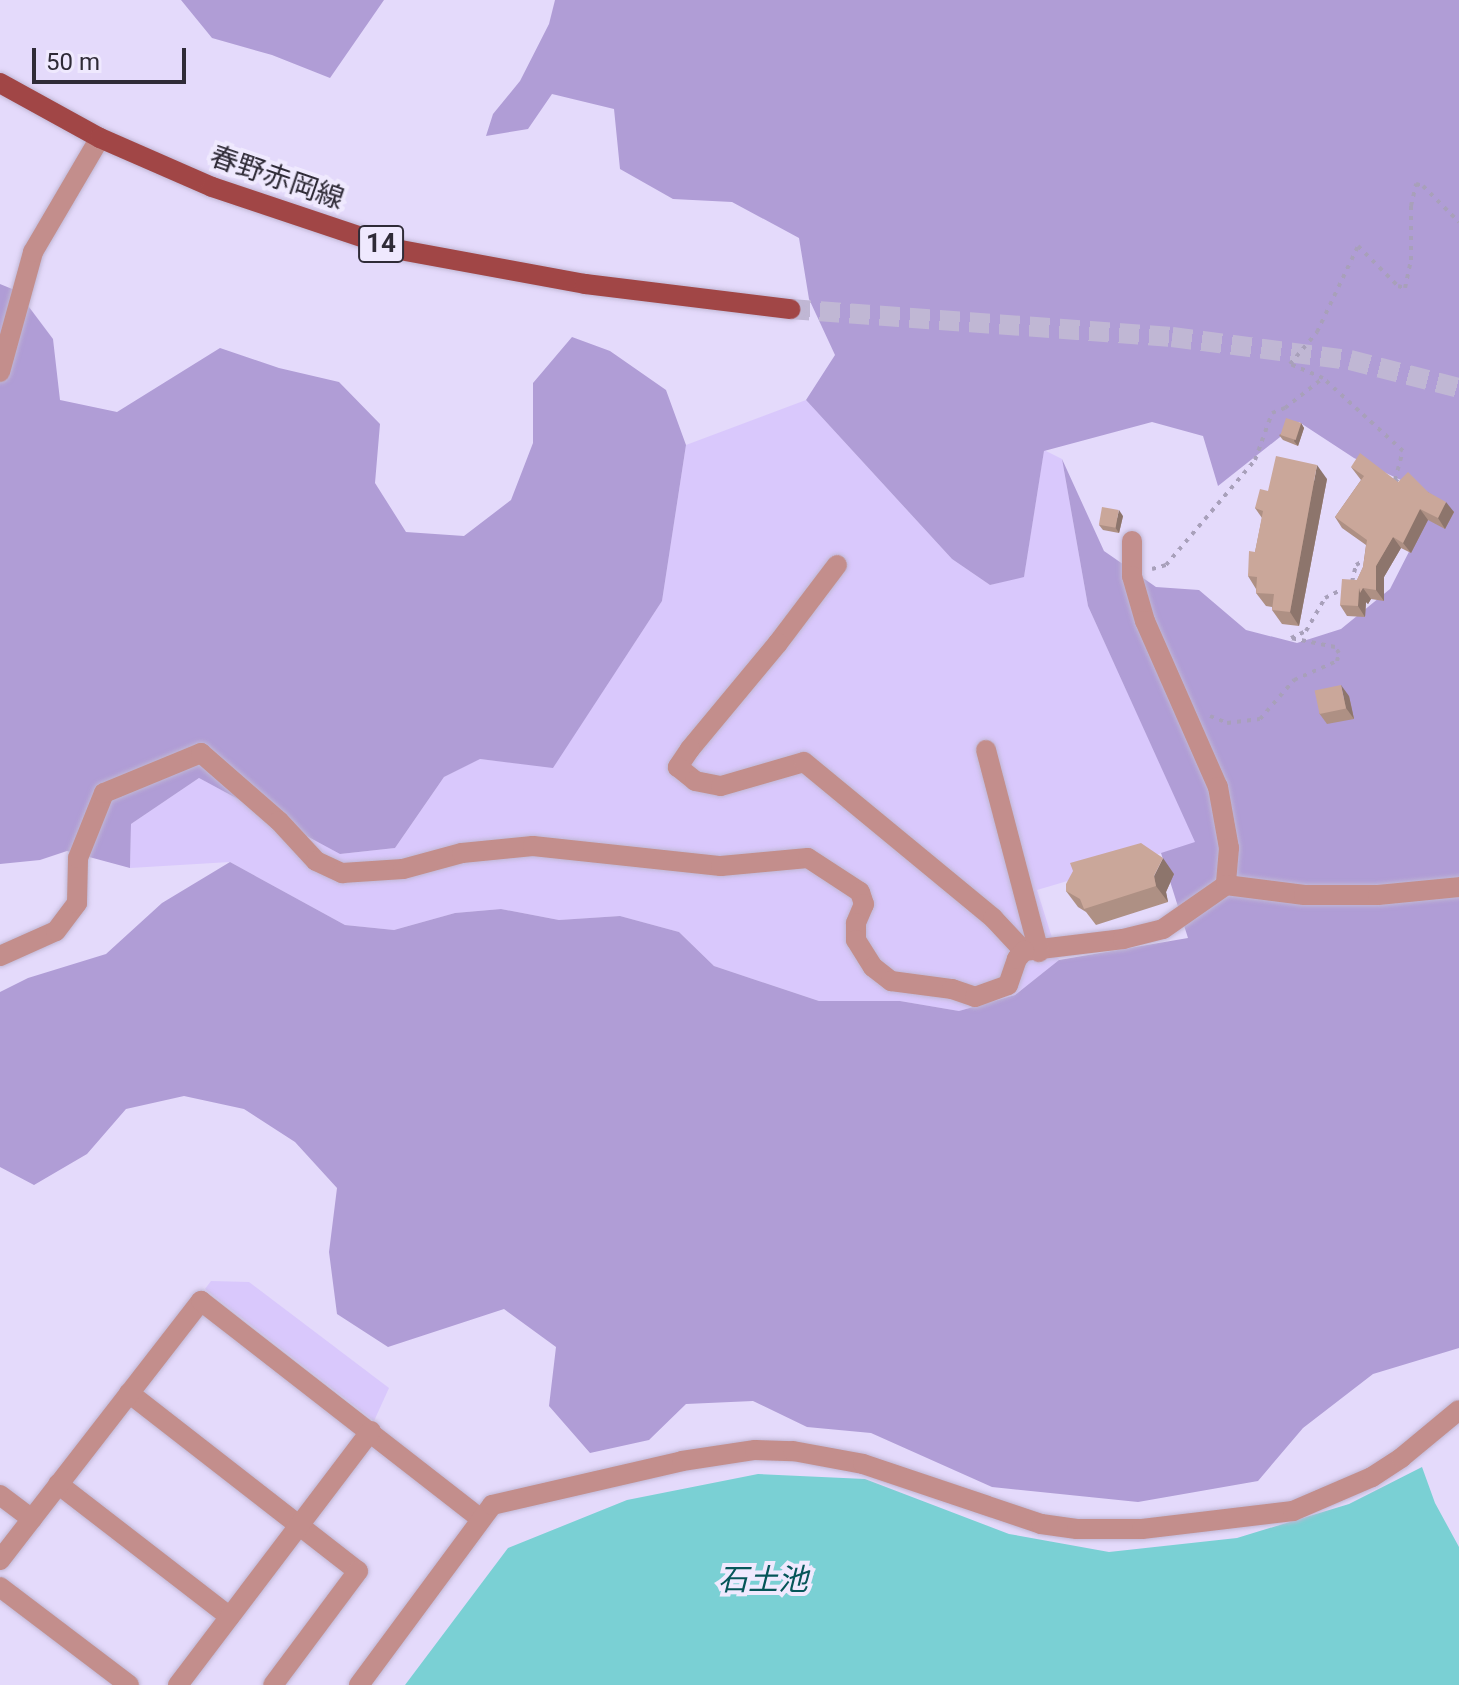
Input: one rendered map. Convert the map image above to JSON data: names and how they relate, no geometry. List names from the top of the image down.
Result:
{
  "streets": {
    "main road": ["春野赤岡線", "14"]
  },
  "water": ["石土池"],
  "scale_bar": "50 m"
}
